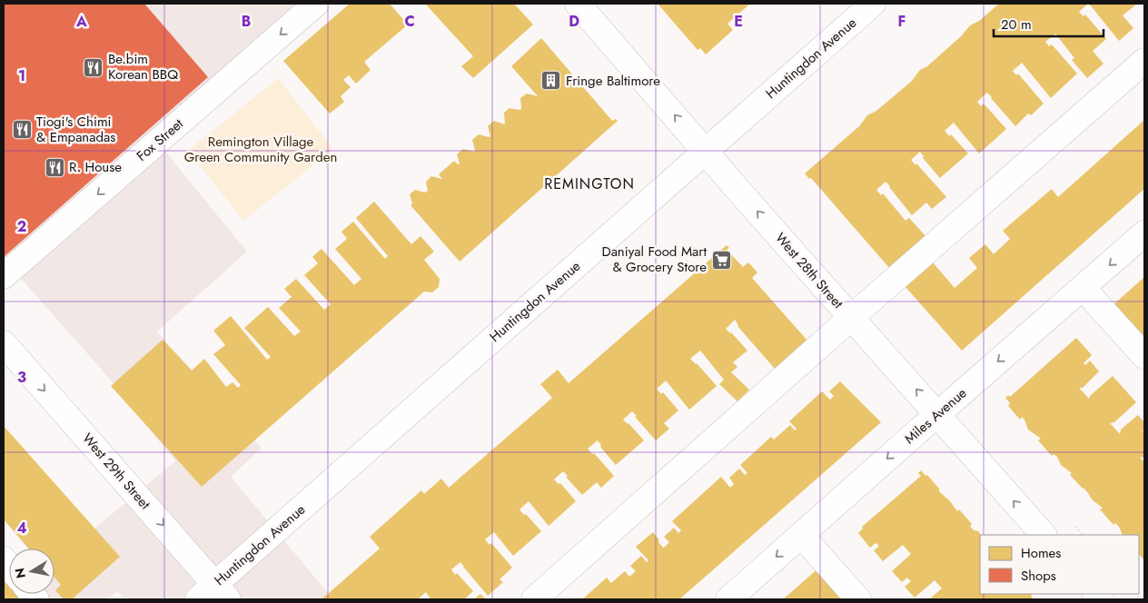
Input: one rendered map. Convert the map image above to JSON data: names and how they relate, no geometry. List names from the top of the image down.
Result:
{
  "streets": {
    "main road": [
      "Huntingdon Avenue",
      "Fox Street",
      "West 28th Street",
      "Miles Avenue",
      "West 29th Street"
    ]
  },
  "crossings": [
    ["Huntingdon Avenue", "West 28th Street"],
    ["Huntingdon Avenue", "West 29th Street"],
    ["West 28th Street", "Miles Avenue"]
  ],
  "one_way": ["Fox Street", "West 28th Street", "West 29th Street"],
  "districts": ["REMINGTON"],
  "parks": ["Remington Village Green Community Garden"],
  "places": {
    "restaurant": ["Be.bim Korean BBQ", "Tiogi's Chimi & Empanadas", "R. House"],
    "building": ["Fringe Baltimore"],
    "supermarket": ["Daniyal Food Mart & Grocery Store"]
  },
  "legend": ["Homes", "Shops"],
  "scale_bar": "20 m",
  "north": "left",
  "grid": {
    "columns": [
      "A",
      "B",
      "C",
      "D",
      "E",
      "F"
    ],
    "rows": [
      "1",
      "2",
      "3",
      "4"
    ]
  }
}
